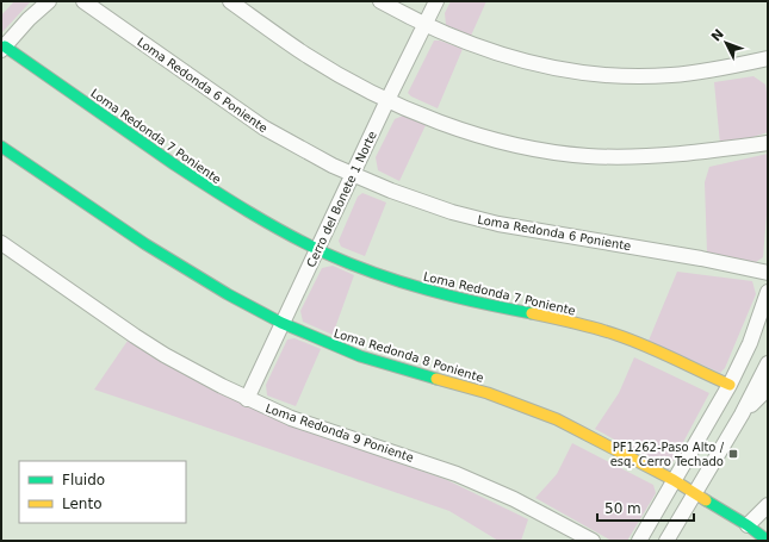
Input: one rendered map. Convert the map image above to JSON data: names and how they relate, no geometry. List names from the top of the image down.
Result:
{
  "streets": {
    "street": [
      "Loma Redonda 6 Poniente",
      "Loma Redonda 7 Poniente",
      "Cerro del Bonete 1 Norte",
      "Loma Redonda 8 Poniente",
      "Loma Redonda 9 Poniente"
    ]
  },
  "crossings": [
    ["Loma Redonda 6 Poniente", "Cerro del Bonete 1 Norte"],
    ["Loma Redonda 7 Poniente", "Cerro del Bonete 1 Norte"],
    ["Cerro del Bonete 1 Norte", "Loma Redonda 8 Poniente"],
    ["Cerro del Bonete 1 Norte", "Loma Redonda 9 Poniente"]
  ],
  "places": {
    "transit": ["PF1262-Paso Alto / esq. Cerro Techado"]
  },
  "legend": ["Fluido", "Lento"],
  "scale_bar": "50 m",
  "north": "top left"
}
